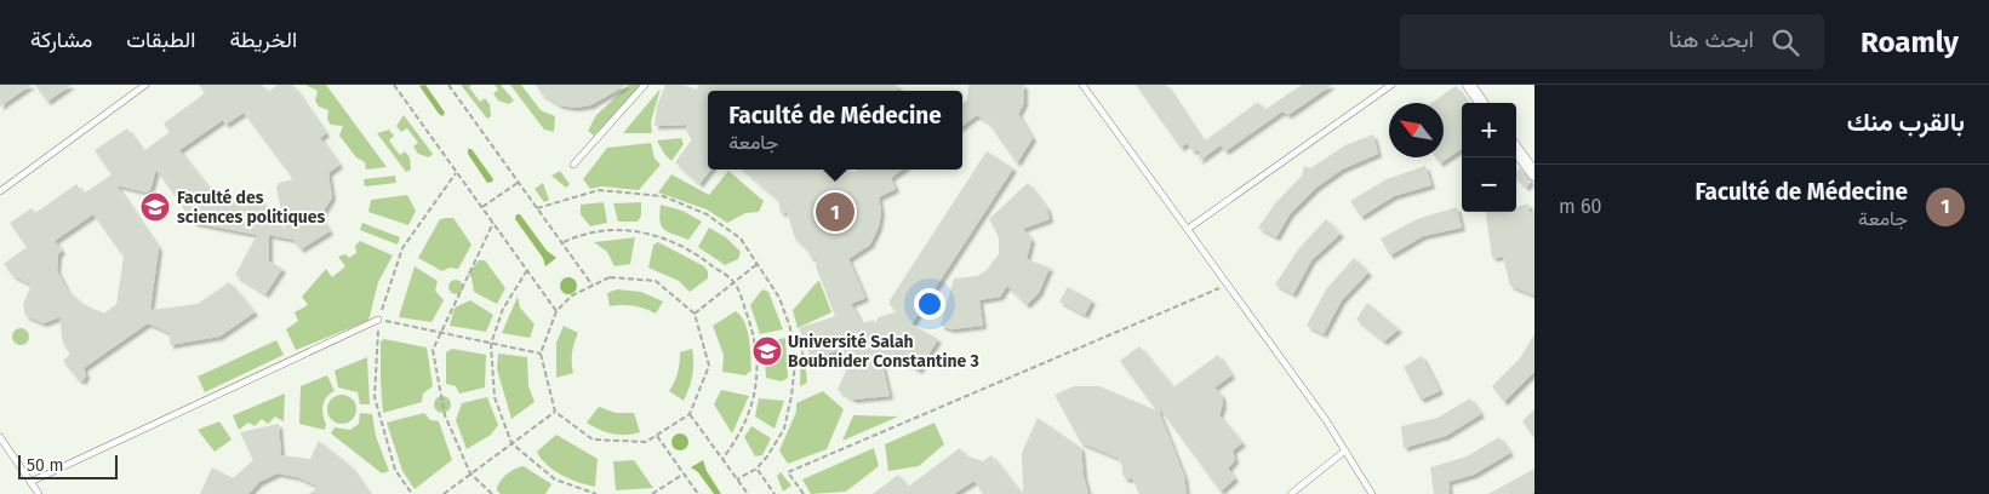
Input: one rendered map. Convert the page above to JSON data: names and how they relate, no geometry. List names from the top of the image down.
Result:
{
  "places": {
    "school or university": ["Faculté des sciences politiques", "Université Salah Boubnider Constantine 3"]
  },
  "scale_bar": "50 m",
  "north": "top left",
  "page": {
    "header": "Roamly",
    "search": "ابحث هنا",
    "nav": ["الخريطة", "الطبقات", "مشاركة"],
    "heading": "بالقرب منك",
    "popup": ["Faculté de Médecine", "جامعة"],
    "map_buttons": ["+", "−"],
    "list": [
      {
        "mark": "1",
        "name": "Faculté de Médecine",
        "note": "جامعة",
        "value": "60 m"
      }
    ],
    "pins": "1",
    "scale": "50 m"
  }
}
